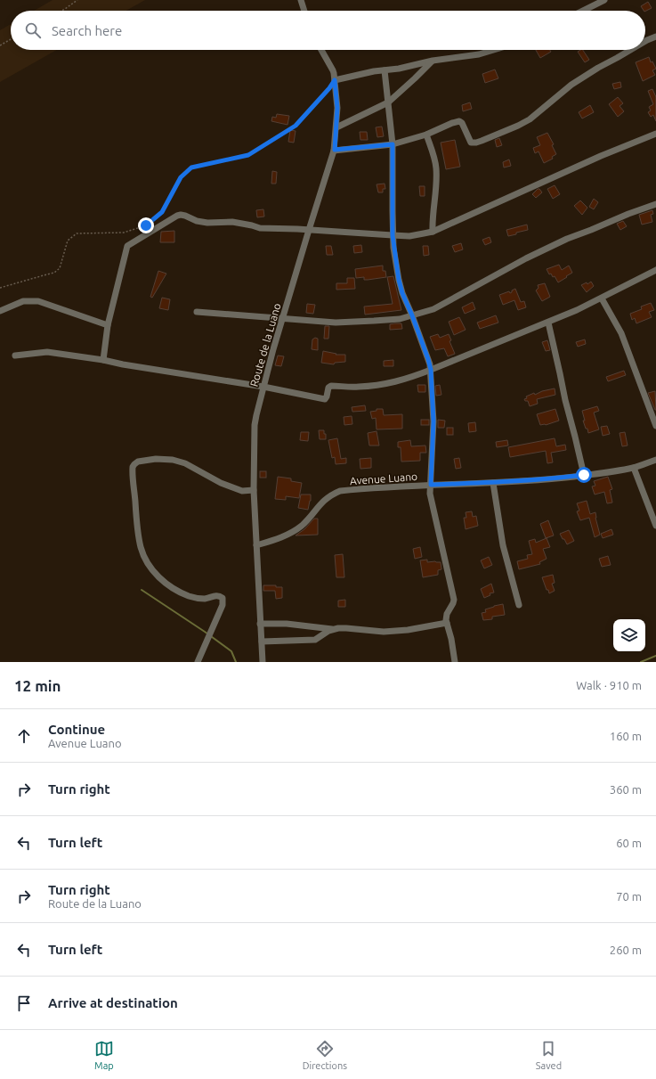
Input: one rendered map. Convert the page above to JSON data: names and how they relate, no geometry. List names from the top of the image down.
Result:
{
  "streets": {
    "street": ["Route de la Luano", "Avenue Luano"]
  },
  "crossings": [
    ["Route de la Luano", "Avenue Luano"]
  ],
  "page": {
    "search": "Search here",
    "heading": ["12 min", "Walk · 910 m"],
    "list": [
      ["Continue", "Avenue Luano", "160 m"],
      ["Turn right", "360 m"],
      ["Turn left", "60 m"],
      ["Turn right", "Route de la Luano", "70 m"],
      ["Turn left", "260 m"],
      "Arrive at destination"
    ],
    "nav": ["Map", "Directions", "Saved"]
  }
}
